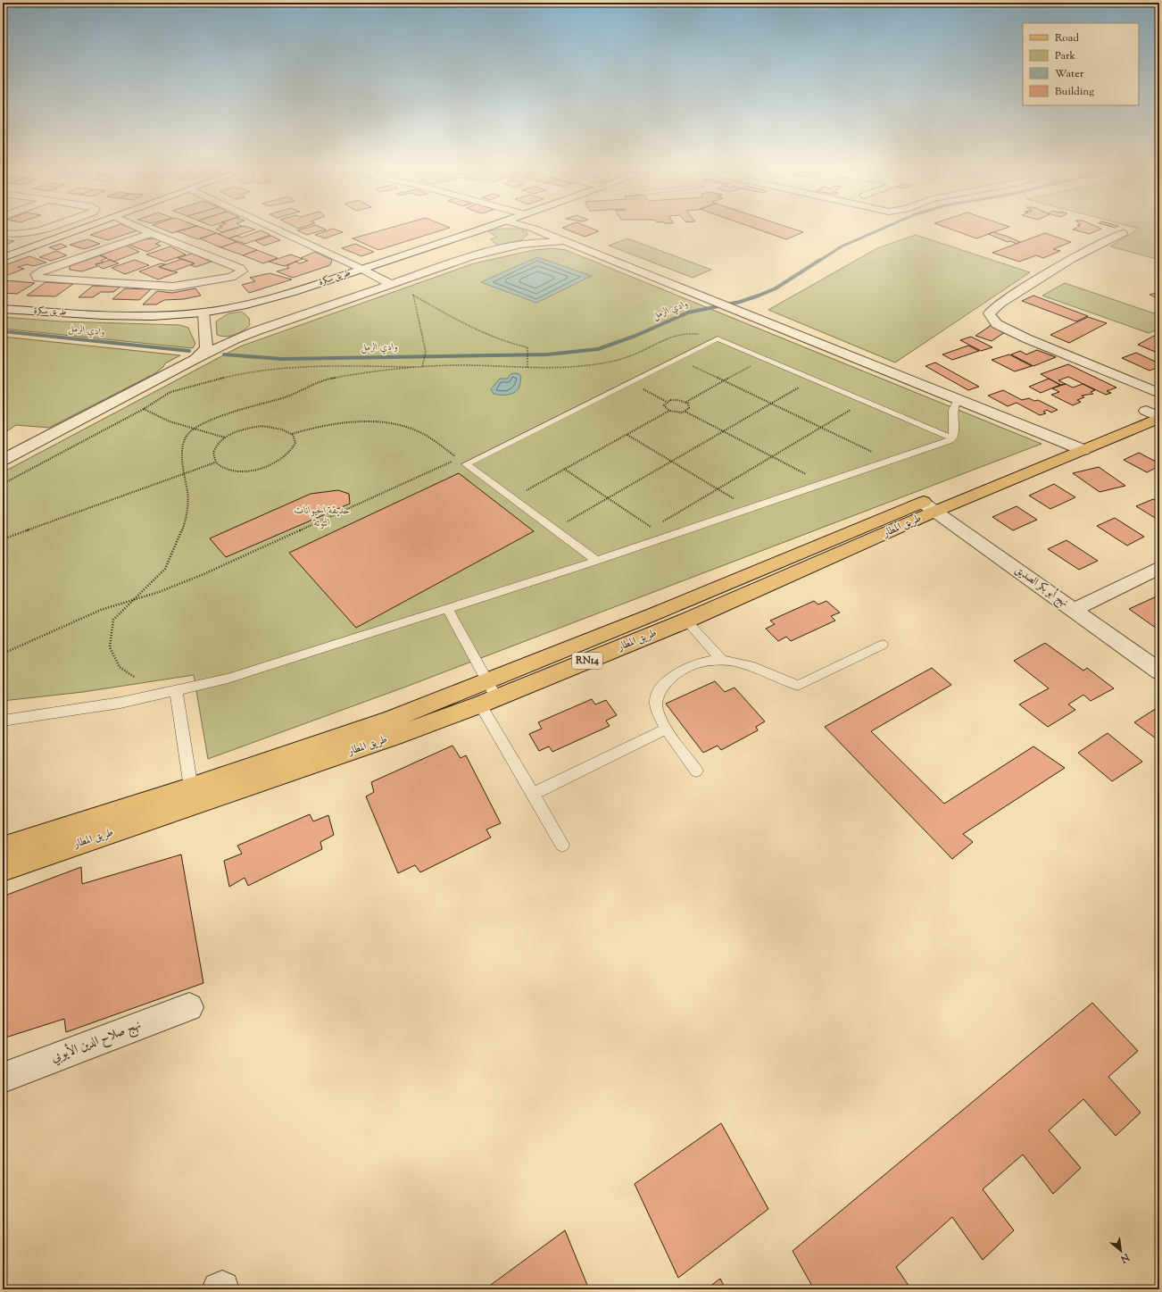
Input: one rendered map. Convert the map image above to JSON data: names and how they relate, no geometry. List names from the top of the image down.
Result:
{
  "streets": {
    "main road": ["طريق المطار", "RN14"],
    "street": ["طريق سكرة", "نهج أبو بكر الصديق", "نهج صلاح الدين الأيوبي"]
  },
  "crossings": [
    ["طريق المطار", "نهج أبو بكر الصديق"]
  ],
  "water": ["وادي الرمل"],
  "parks": ["حديقة الحيوانات التوتة"],
  "legend": [
    "Road",
    "Park",
    "Water",
    "Building"
  ],
  "north": "bottom right"
}
